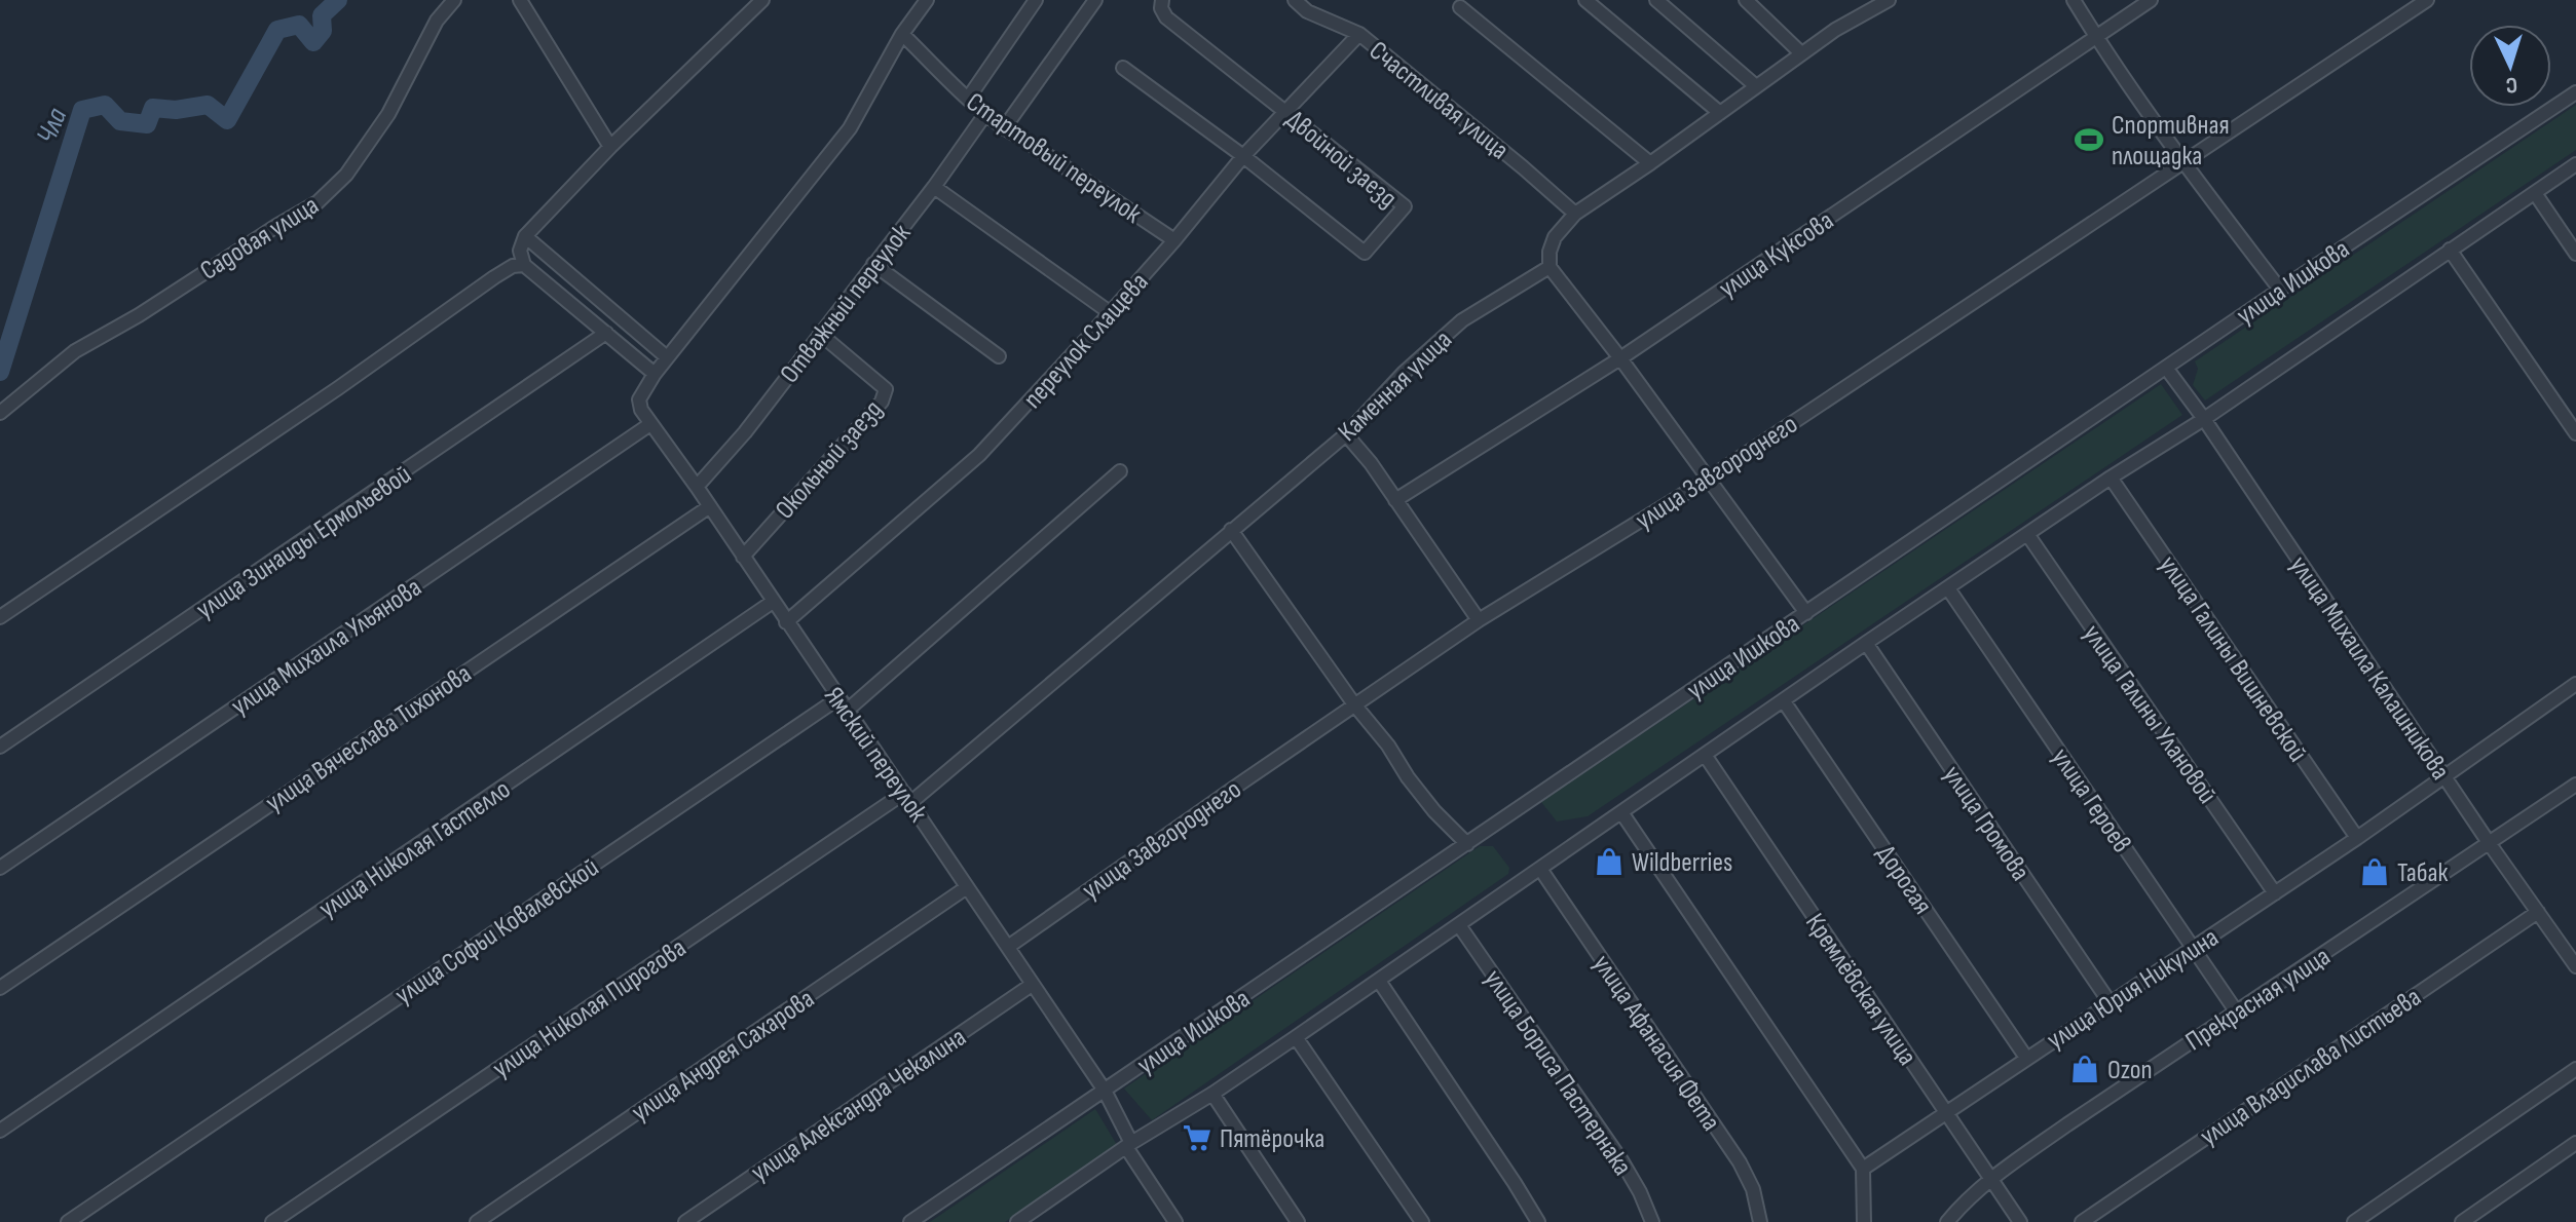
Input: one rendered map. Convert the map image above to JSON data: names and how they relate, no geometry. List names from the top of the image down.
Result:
{
  "streets": {
    "street": [
      "Счастливая улица",
      "Стартовый переулок",
      "Двойной заезд",
      "Садовая улица",
      "улица Куксова",
      "улица Ишкова",
      "Отважный переулок",
      "переулок Слащева",
      "Каменная улица",
      "Окольный заезд",
      "улица Завгороднего",
      "улица Зинаиды Ермольевой",
      "улица Михаила Ульянова",
      "улица Галины Вишневской",
      "улица Михаила Калашникова",
      "улица Галины Улановой",
      "улица Вячеслава Тихонова",
      "Ямский переулок",
      "улица Героев",
      "улица Громова",
      "улица Николая Гастелло",
      "Дорогая",
      "улица Софьи Ковалевской",
      "улица Юрия Никулина",
      "Кремлёвская улица",
      "Прекрасная улица",
      "улица Николая Пирогова",
      "улица Афанасия Фета",
      "улица Андрея Сахарова",
      "улица Владислава Листьева",
      "улица Бориса Пастернака",
      "улица Александра Чекалина"
    ]
  },
  "crossings": [
    ["Счастливая улица", "переулок Слащева"],
    ["Стартовый переулок", "Отважный переулок"],
    ["Стартовый переулок", "переулок Слащева"],
    ["Двойной заезд", "переулок Слащева"],
    ["улица Ишкова", "улица Михаила Калашникова"],
    ["улица Ишкова", "Ямский переулок"],
    ["Отважный переулок", "Окольный заезд"],
    ["Отважный переулок", "Ямский переулок"],
    ["переулок Слащева", "Ямский переулок"],
    ["Каменная улица", "Ямский переулок"],
    ["Каменная улица", "улица Николая Пирогова"],
    ["Окольный заезд", "Ямский переулок"],
    ["улица Завгороднего", "Ямский переулок"],
    ["улица Михаила Ульянова", "Ямский переулок"],
    ["улица Галины Вишневской", "улица Юрия Никулина"],
    ["улица Михаила Калашникова", "улица Юрия Никулина"],
    ["улица Михаила Калашникова", "Прекрасная улица"],
    ["улица Михаила Калашникова", "улица Владислава Листьева"],
    ["улица Галины Улановой", "улица Юрия Никулина"],
    ["улица Вячеслава Тихонова", "Ямский переулок"],
    ["Ямский переулок", "улица Николая Гастелло"],
    ["Ямский переулок", "улица Софьи Ковалевской"],
    ["Ямский переулок", "улица Николая Пирогова"],
    ["Ямский переулок", "улица Андрея Сахарова"],
    ["Ямский переулок", "улица Александра Чекалина"],
    ["улица Героев", "улица Юрия Никулина"],
    ["улица Героев", "Прекрасная улица"],
    ["улица Громова", "улица Юрия Никулина"],
    ["Дорогая", "улица Юрия Никулина"],
    ["улица Юрия Никулина", "Кремлёвская улица"],
    ["Кремлёвская улица", "Прекрасная улица"]
  ],
  "water": ["Чла"],
  "places": {
    "sports": ["Спортивная площадка"],
    "shop": ["Wildberries", "Табак", "Ozon"],
    "supermarket": ["Пятёрочка"]
  },
  "north": "bottom"
}
